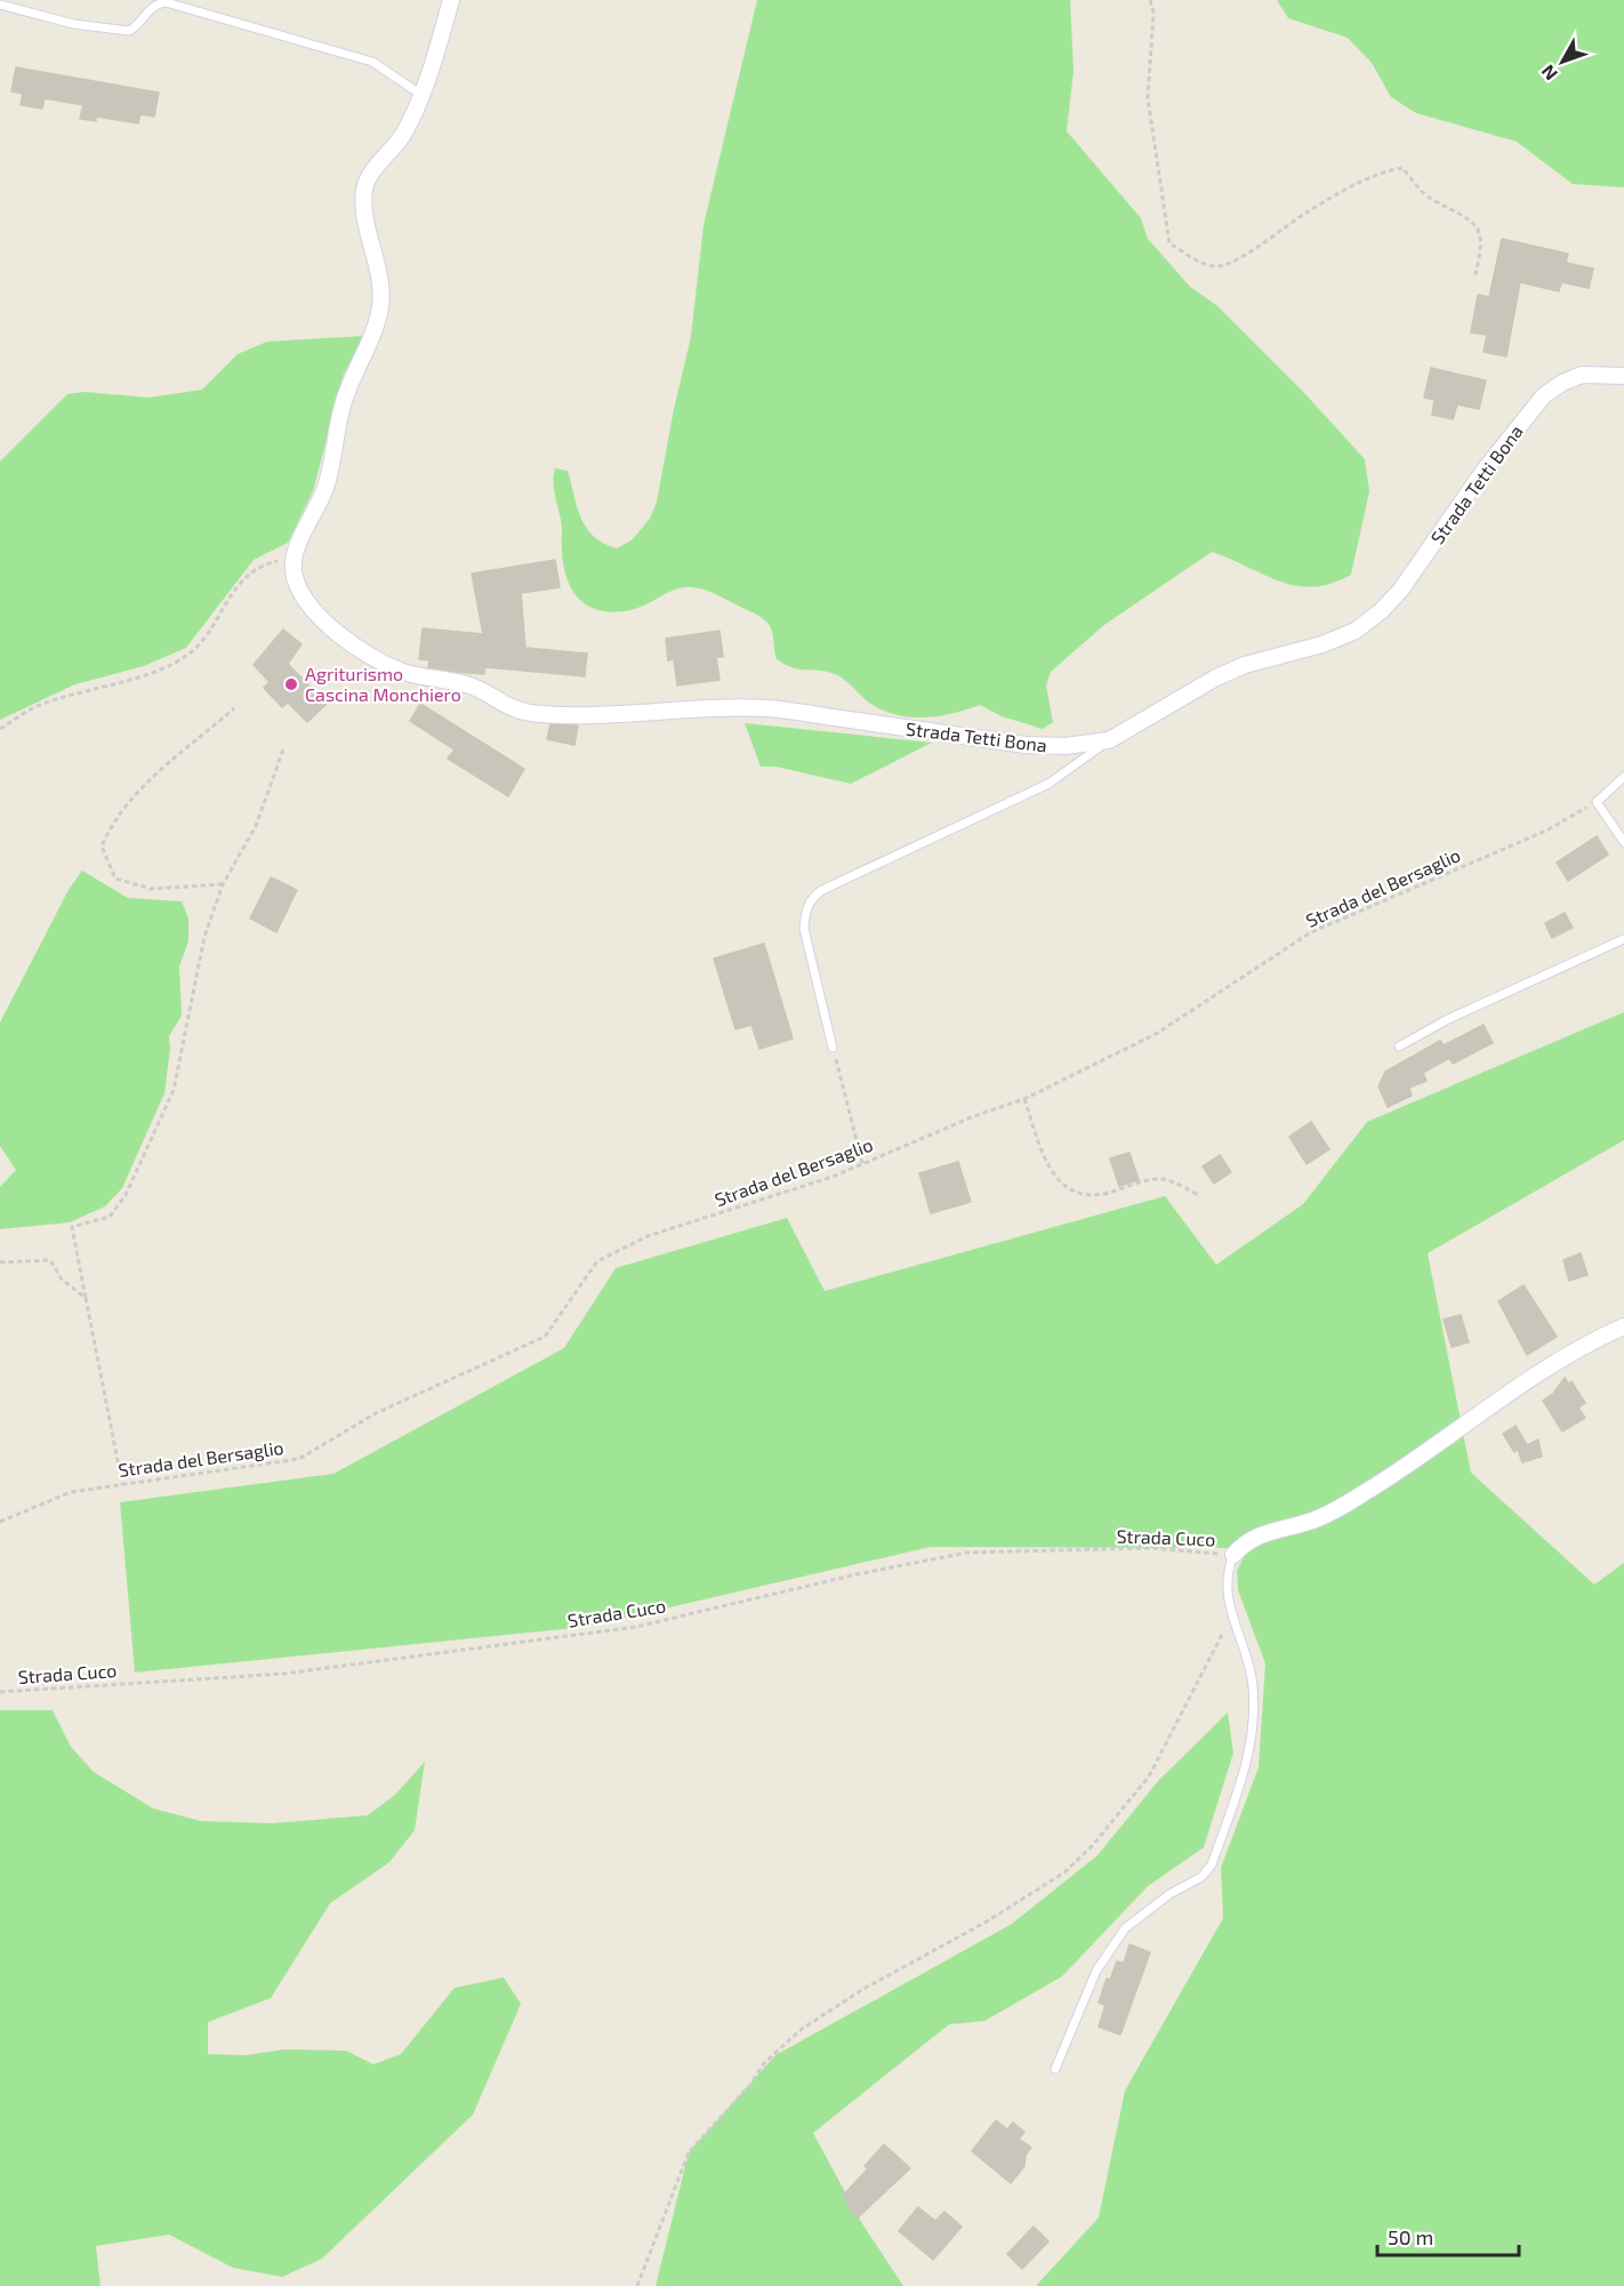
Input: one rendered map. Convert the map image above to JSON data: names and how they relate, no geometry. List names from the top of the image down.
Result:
{
  "streets": {
    "street": ["Strada Tetti Bona"],
    "path": ["Strada del Bersaglio", "Strada Cuco"]
  },
  "places": ["Agriturismo Cascina Monchiero"],
  "scale_bar": "50 m",
  "north": "bottom left"
}
